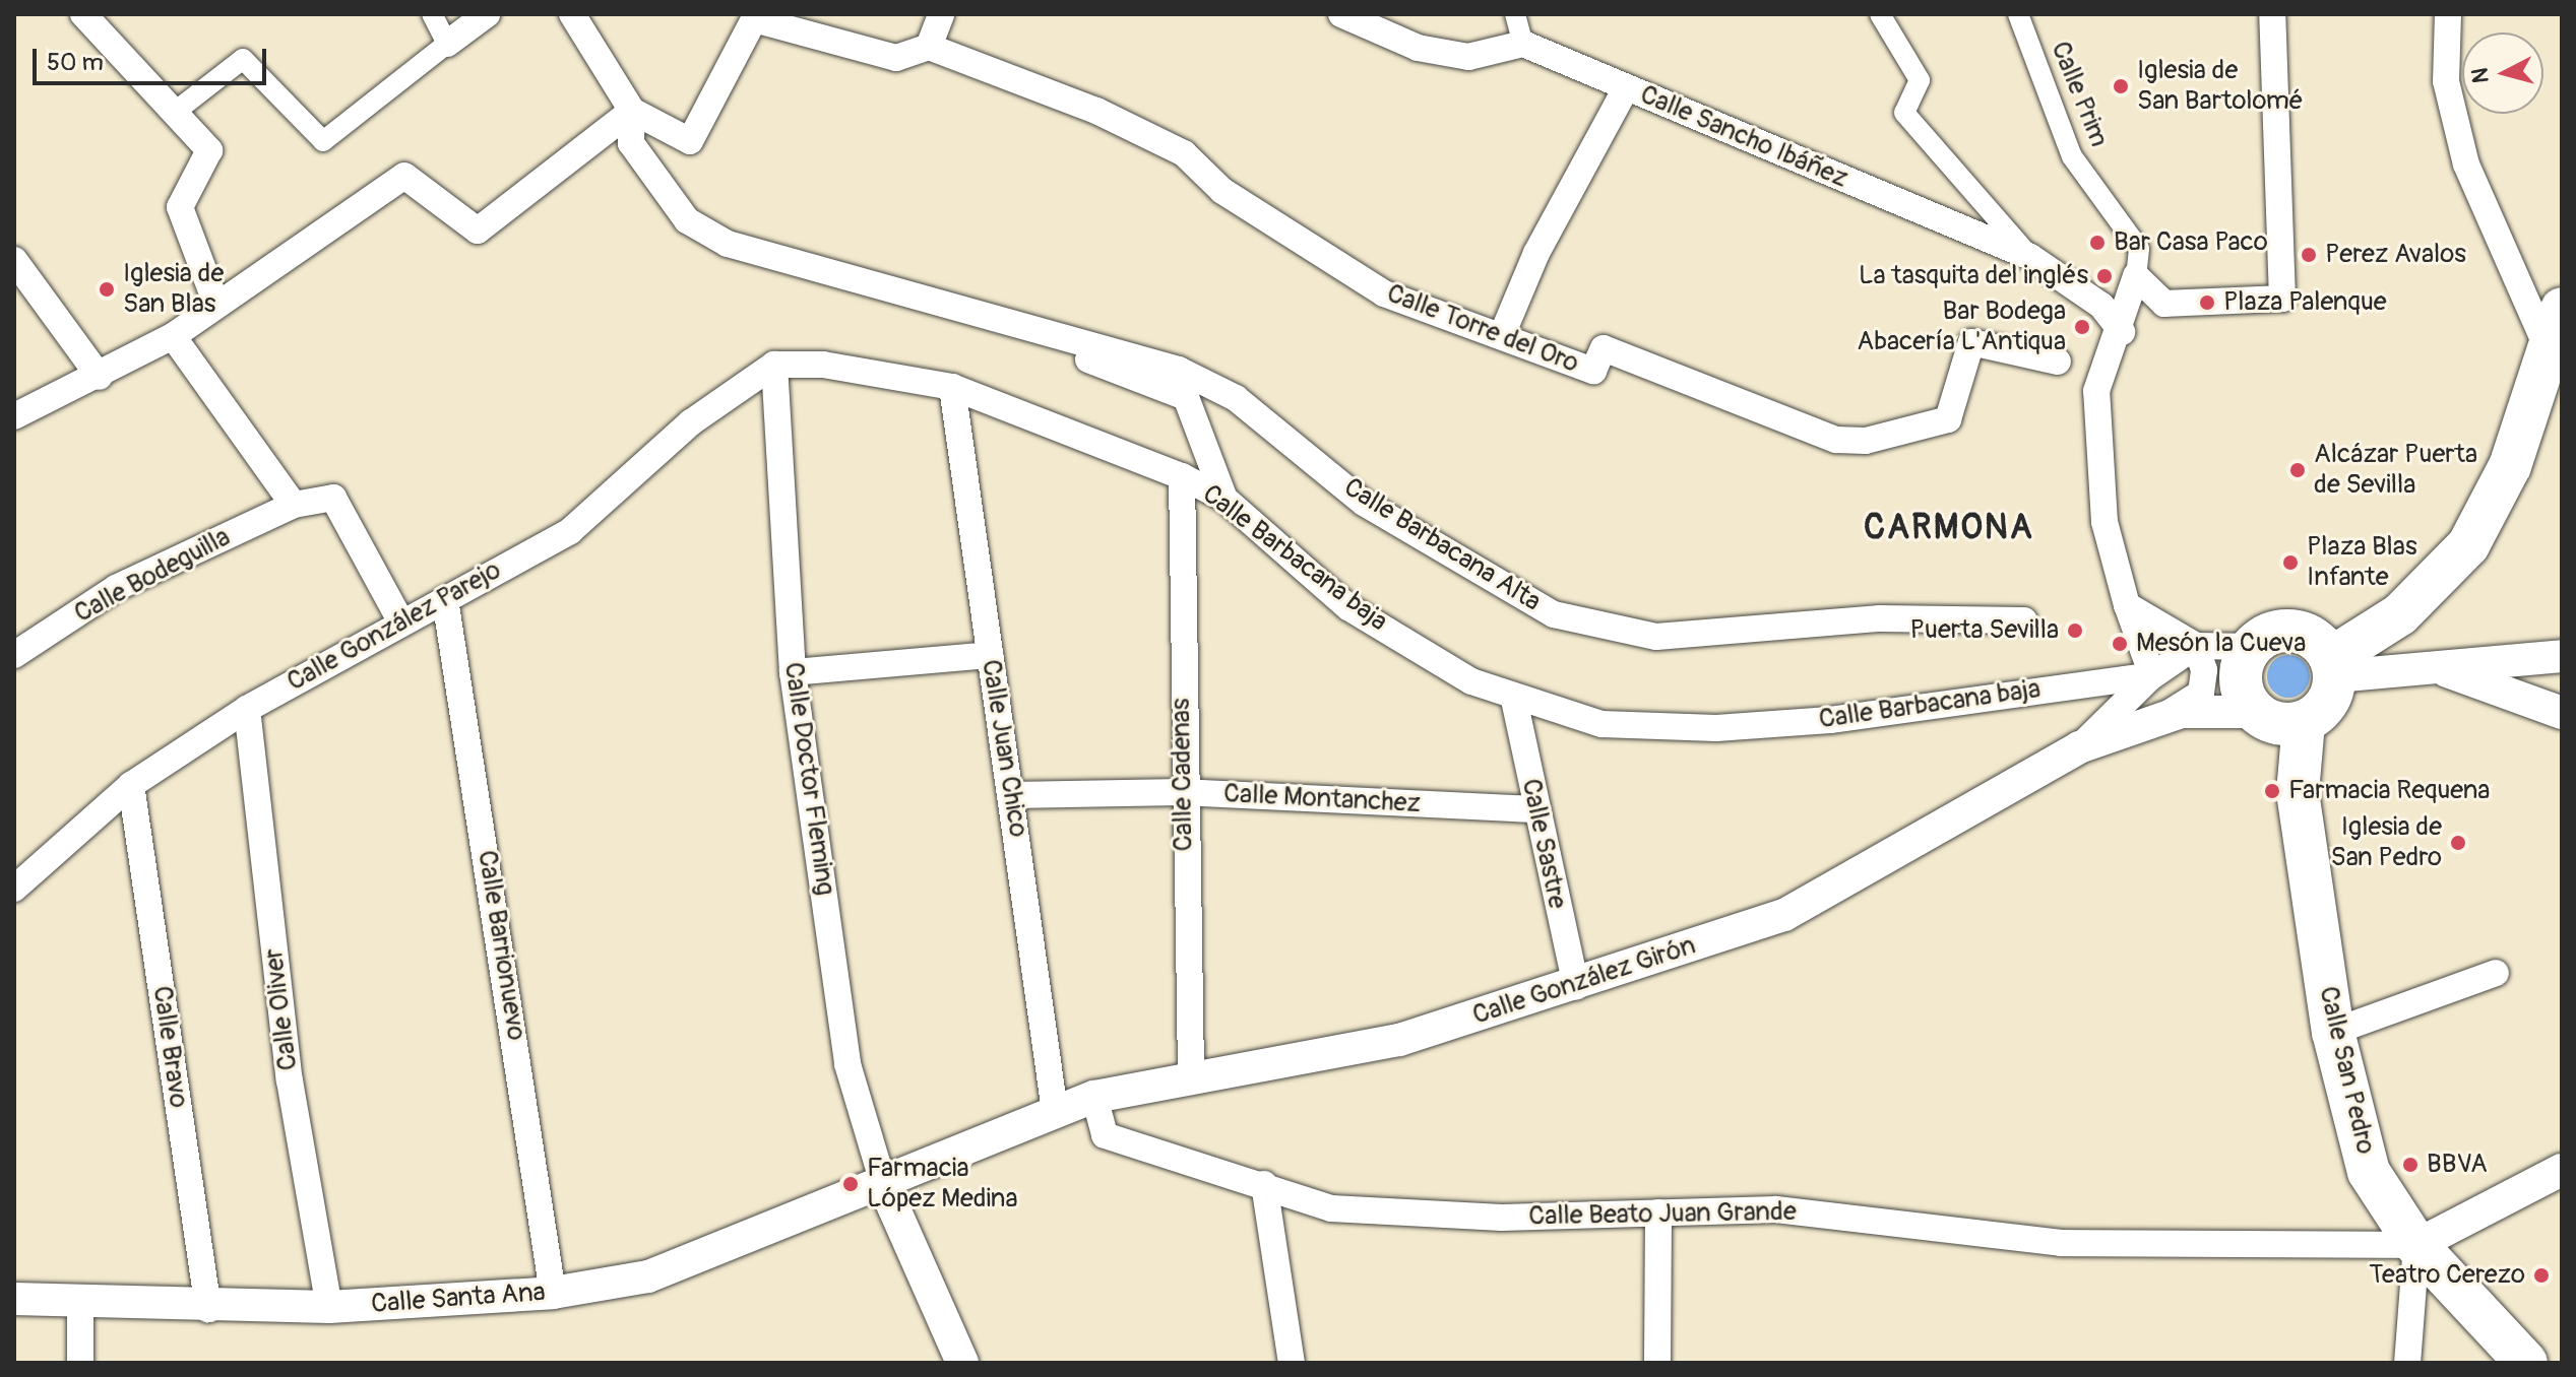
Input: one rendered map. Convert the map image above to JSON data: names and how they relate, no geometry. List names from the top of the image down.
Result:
{
  "streets": {
    "main road": ["Calle San Pedro"],
    "street": [
      "Calle Prim",
      "Calle Sancho Ibáñez",
      "Calle Torre del Oro",
      "Calle Barbacana Alta",
      "Calle Barbacana baja",
      "Calle Bodeguilla",
      "Calle González Parejo",
      "Calle Juan Chico",
      "Calle Cadenas",
      "Calle Doctor Fleming",
      "Calle Montanchez",
      "Calle Sastre",
      "Calle Barrionuevo",
      "Calle González Girón",
      "Calle Oliver",
      "Calle Bravo",
      "Calle Beato Juan Grande",
      "Calle Santa Ana"
    ]
  },
  "crossings": [
    ["Calle Barbacana Alta", "Calle Barbacana baja"],
    ["Calle Barbacana baja", "Calle González Parejo"],
    ["Calle Barbacana baja", "Calle Juan Chico"],
    ["Calle Barbacana baja", "Calle Cadenas"],
    ["Calle Barbacana baja", "Calle Doctor Fleming"],
    ["Calle Barbacana baja", "Calle Sastre"],
    ["Calle Bodeguilla", "Calle González Parejo"],
    ["Calle González Parejo", "Calle Doctor Fleming"],
    ["Calle González Parejo", "Calle Barrionuevo"],
    ["Calle González Parejo", "Calle Oliver"],
    ["Calle González Parejo", "Calle Bravo"],
    ["Calle Juan Chico", "Calle Montanchez"],
    ["Calle Juan Chico", "Calle González Girón"],
    ["Calle Cadenas", "Calle Montanchez"],
    ["Calle Cadenas", "Calle González Girón"],
    ["Calle Doctor Fleming", "Calle González Girón"],
    ["Calle Doctor Fleming", "Calle Santa Ana"],
    ["Calle Montanchez", "Calle Sastre"],
    ["Calle Sastre", "Calle González Girón"],
    ["Calle Barrionuevo", "Calle Santa Ana"],
    ["Calle González Girón", "Calle San Pedro"],
    ["Calle González Girón", "Calle Beato Juan Grande"],
    ["Calle González Girón", "Calle Santa Ana"],
    ["Calle Oliver", "Calle Santa Ana"],
    ["Calle Bravo", "Calle Santa Ana"],
    ["Calle San Pedro", "Calle Beato Juan Grande"]
  ],
  "districts": ["CARMONA"],
  "places": [
    "Iglesia de San Bartolomé",
    "Bar Casa Paco",
    "Perez Avalos",
    "La tasquita del inglés",
    "Iglesia de San Blas",
    "Plaza Palenque",
    "Bar Bodega Abacería L'Antiqua",
    "Alcázar Puerta de Sevilla",
    "Plaza Blas Infante",
    "Puerta Sevilla",
    "Mesón la Cueva",
    "Farmacia Requena",
    "Iglesia de San Pedro",
    "BBVA",
    "Farmacia López Medina",
    "Teatro Cerezo"
  ],
  "scale_bar": "50 m",
  "north": "left"
}
